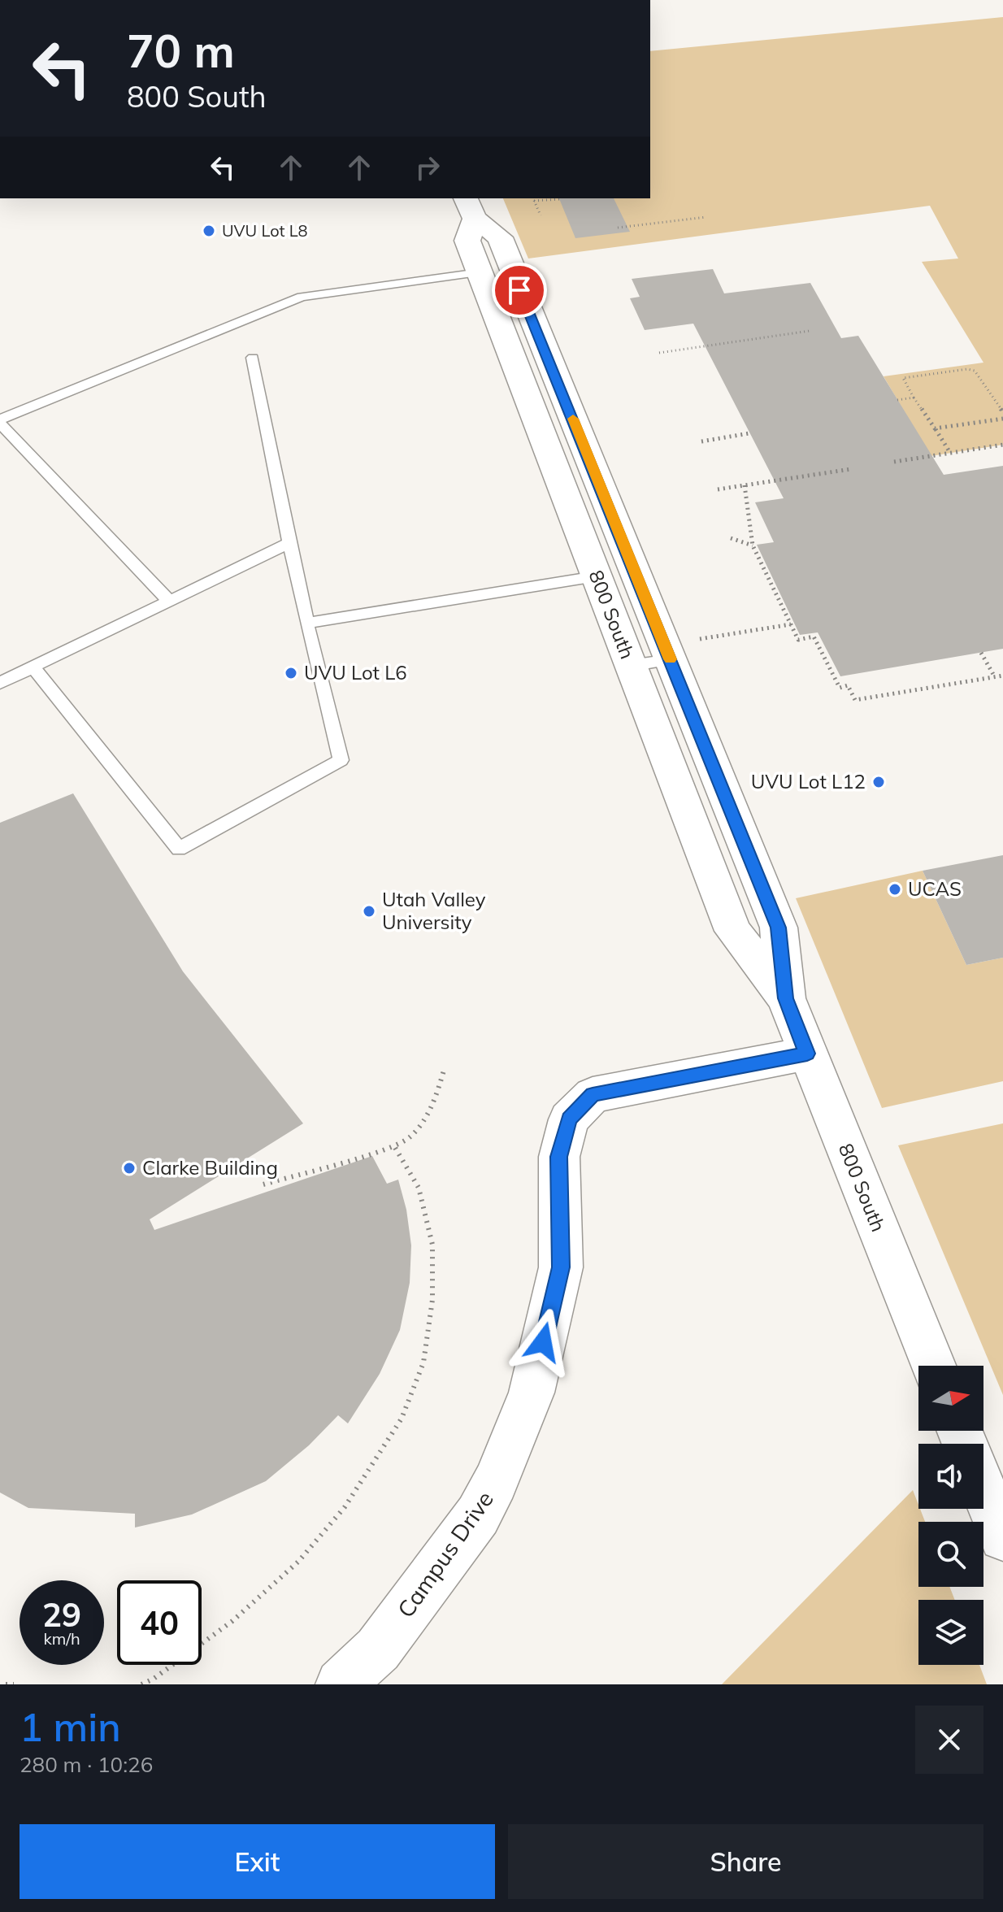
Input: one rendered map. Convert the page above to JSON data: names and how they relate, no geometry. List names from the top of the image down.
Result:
{
  "streets": {
    "street": ["800 South", "Campus Drive"]
  },
  "crossings": [
    ["800 South", "Campus Drive"]
  ],
  "places": [
    "UVU Lot L8",
    "UVU Lot L6",
    "UVU Lot L12",
    "UCAS",
    "Utah Valley University",
    "Clarke Building"
  ],
  "north": "right",
  "page": {
    "turn": ["70 m", "800 South"],
    "speed": "29 km/h",
    "limit": "40",
    "heading": ["1 min", "280 m · 10:26"],
    "buttons": ["Exit", "Share"]
  }
}
